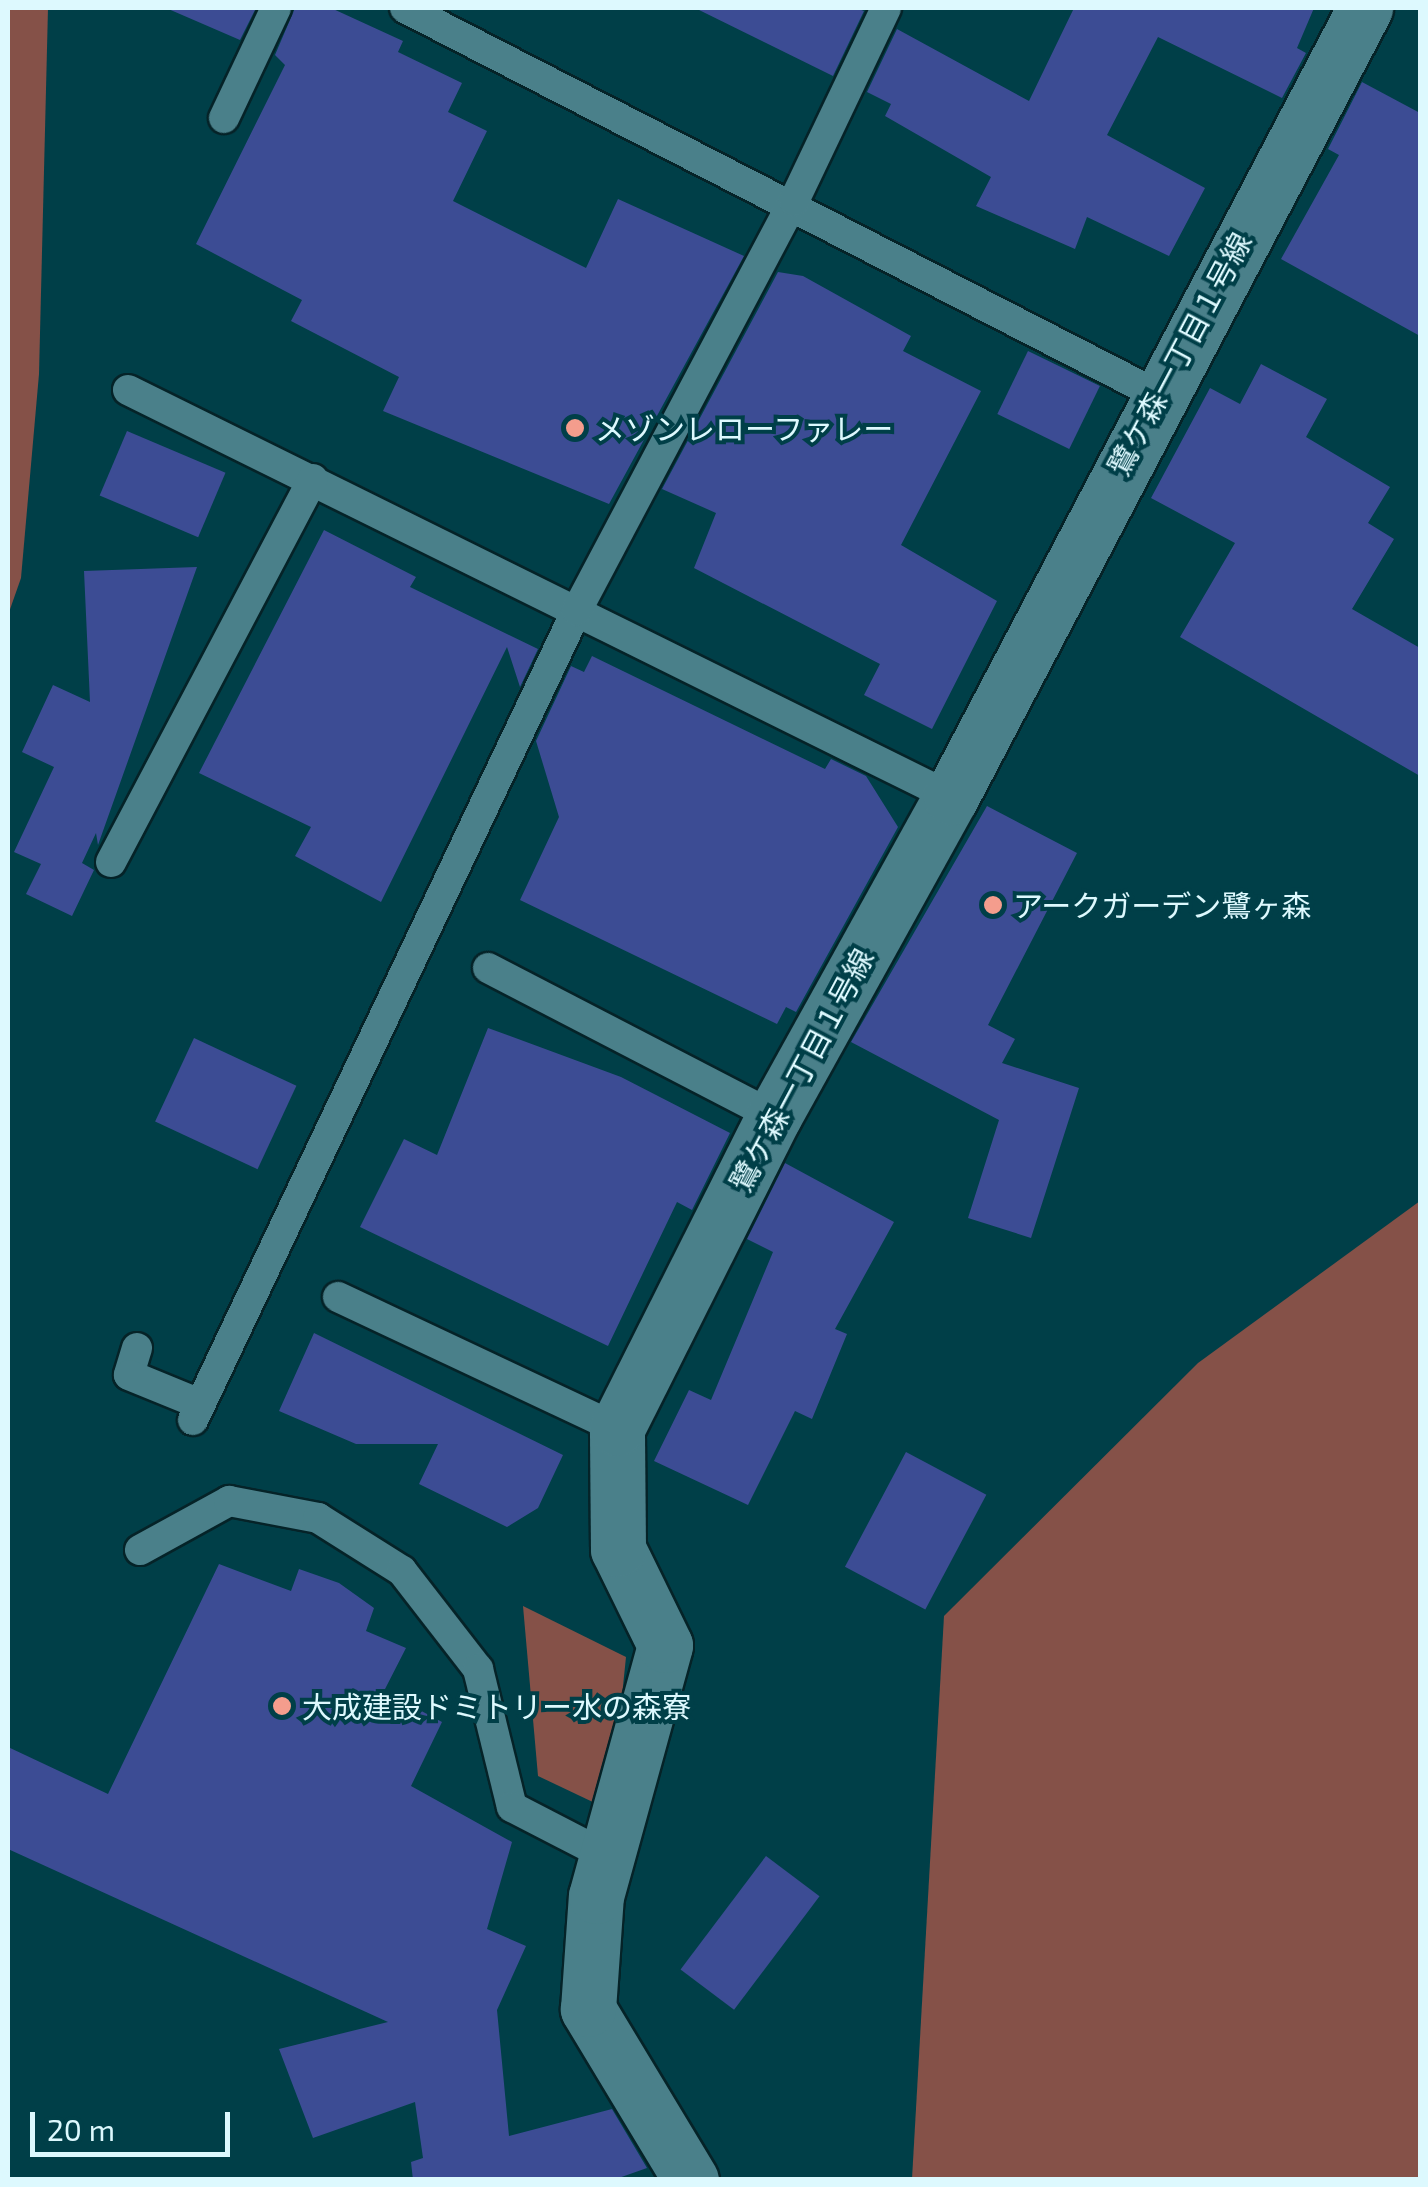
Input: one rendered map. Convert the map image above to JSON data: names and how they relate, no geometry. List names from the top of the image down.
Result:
{
  "streets": {
    "street": ["鷺ケ森一丁目１号線"]
  },
  "places": ["メゾンレローファレー", "アークガーデン鷺ヶ森", "大成建設ドミトリー水の森寮"],
  "scale_bar": "20 m"
}
